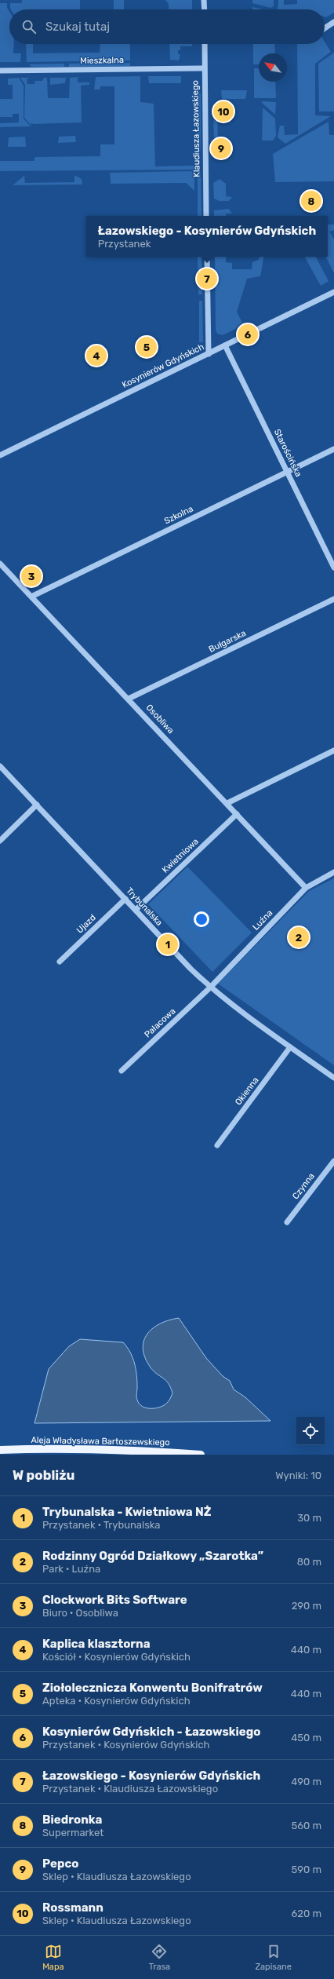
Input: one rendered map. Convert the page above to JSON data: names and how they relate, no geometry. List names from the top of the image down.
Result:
{
  "streets": {
    "main road": ["Aleja Władysława Bartoszewskiego"],
    "street": [
      "Mieszkalna",
      "Klaudiusza Łazowskiego",
      "Kosynierów Gdyńskich",
      "Starościńska",
      "Szkolna",
      "Bułgarska",
      "Osobliwa",
      "Kwietniowa",
      "Trybunalska",
      "Luźna",
      "Ujazd",
      "Pałacowa",
      "Okienna",
      "Czynna"
    ]
  },
  "crossings": [
    ["Mieszkalna", "Klaudiusza Łazowskiego"],
    ["Kosynierów Gdyńskich", "Starościńska"],
    ["Starościńska", "Szkolna"],
    ["Szkolna", "Osobliwa"],
    ["Bułgarska", "Osobliwa"],
    ["Osobliwa", "Kwietniowa"],
    ["Osobliwa", "Luźna"],
    ["Kwietniowa", "Trybunalska"],
    ["Trybunalska", "Luźna"],
    ["Trybunalska", "Ujazd"],
    ["Trybunalska", "Pałacowa"],
    ["Trybunalska", "Okienna"],
    ["Luźna", "Pałacowa"]
  ],
  "north": "top left",
  "page": {
    "search": "Szukaj tutaj",
    "pins": [
      "10",
      "9",
      "8",
      "7",
      "6",
      "5",
      "4",
      "3",
      "2",
      "1"
    ],
    "popup": ["Łazowskiego - Kosynierów Gdyńskich", "Przystanek"],
    "heading": ["W pobliżu", "Wyniki: 10"],
    "list": [
      {
        "mark": "1",
        "name": "Trybunalska - Kwietniowa NŻ",
        "note": "Przystanek · Trybunalska",
        "value": "30 m"
      },
      {
        "mark": "2",
        "name": "Rodzinny Ogród Działkowy „Szarotka”",
        "note": "Park · Luźna",
        "value": "80 m"
      },
      {
        "mark": "3",
        "name": "Clockwork Bits Software",
        "note": "Biuro · Osobliwa",
        "value": "290 m"
      },
      {
        "mark": "4",
        "name": "Kaplica klasztorna",
        "note": "Kościół · Kosynierów Gdyńskich",
        "value": "440 m"
      },
      {
        "mark": "5",
        "name": "Ziołolecznicza Konwentu Bonifratrów",
        "note": "Apteka · Kosynierów Gdyńskich",
        "value": "440 m"
      },
      {
        "mark": "6",
        "name": "Kosynierów Gdyńskich - Łazowskiego",
        "note": "Przystanek · Kosynierów Gdyńskich",
        "value": "450 m"
      },
      {
        "mark": "7",
        "name": "Łazowskiego - Kosynierów Gdyńskich",
        "note": "Przystanek · Klaudiusza Łazowskiego",
        "value": "490 m"
      },
      {
        "mark": "8",
        "name": "Biedronka",
        "note": "Supermarket",
        "value": "560 m"
      },
      {
        "mark": "9",
        "name": "Pepco",
        "note": "Sklep · Klaudiusza Łazowskiego",
        "value": "590 m"
      },
      {
        "mark": "10",
        "name": "Rossmann",
        "note": "Sklep · Klaudiusza Łazowskiego",
        "value": "620 m"
      }
    ],
    "nav": ["Mapa", "Trasa", "Zapisane"]
  }
}
